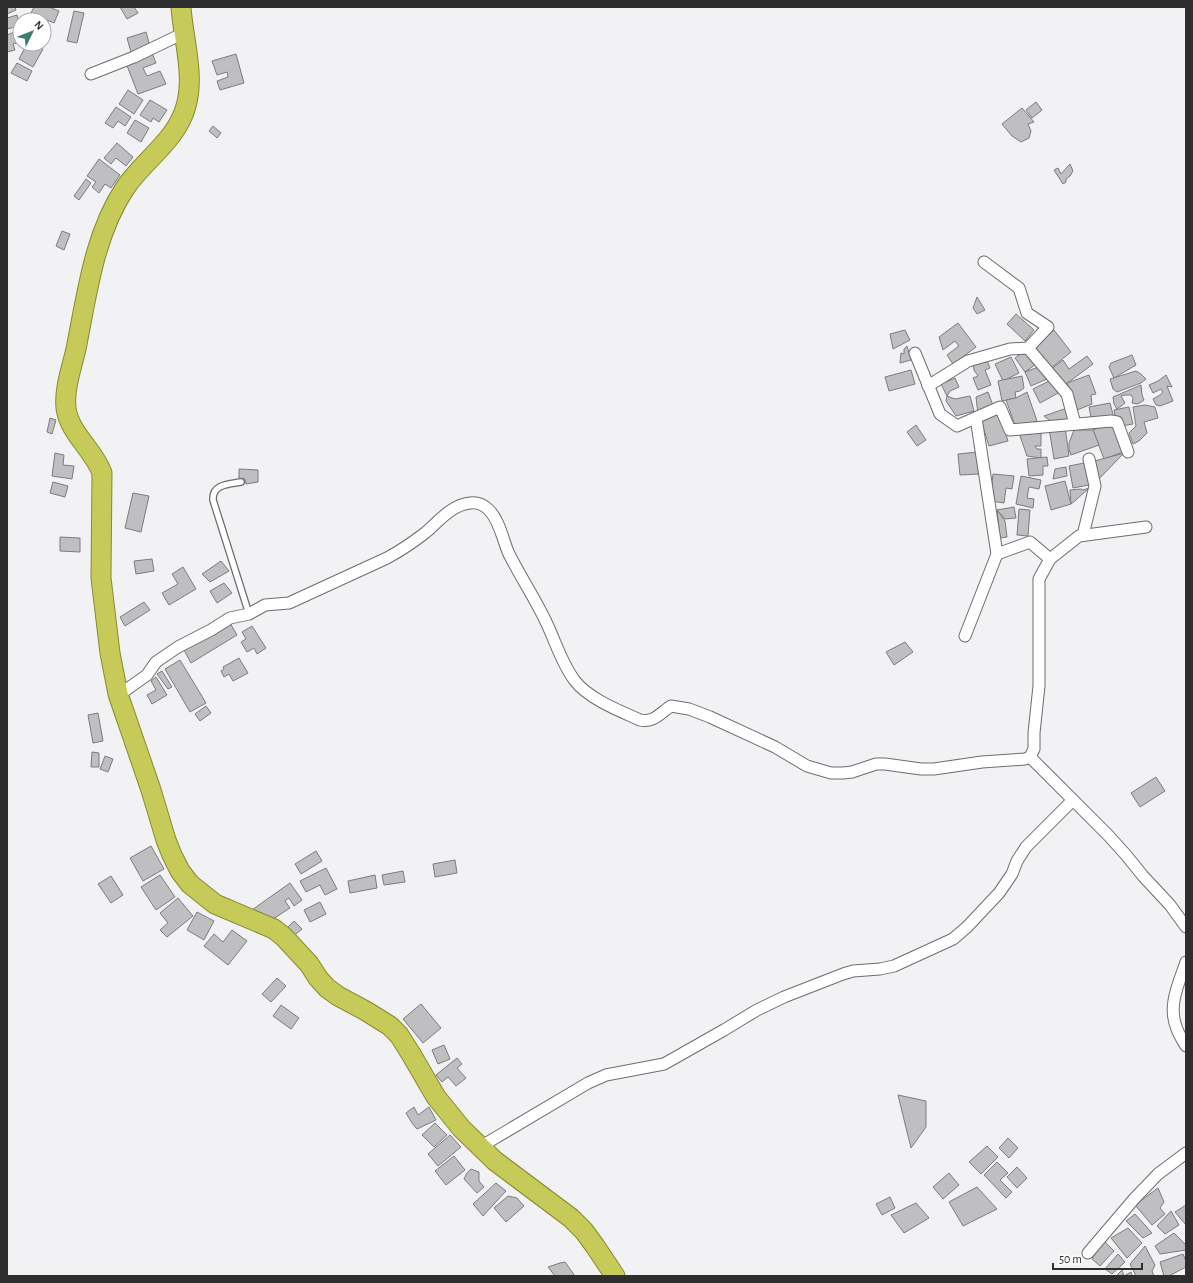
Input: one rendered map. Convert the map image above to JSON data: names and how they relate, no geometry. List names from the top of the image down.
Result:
{
  "scale_bar": "50 m",
  "north": "top right"
}
